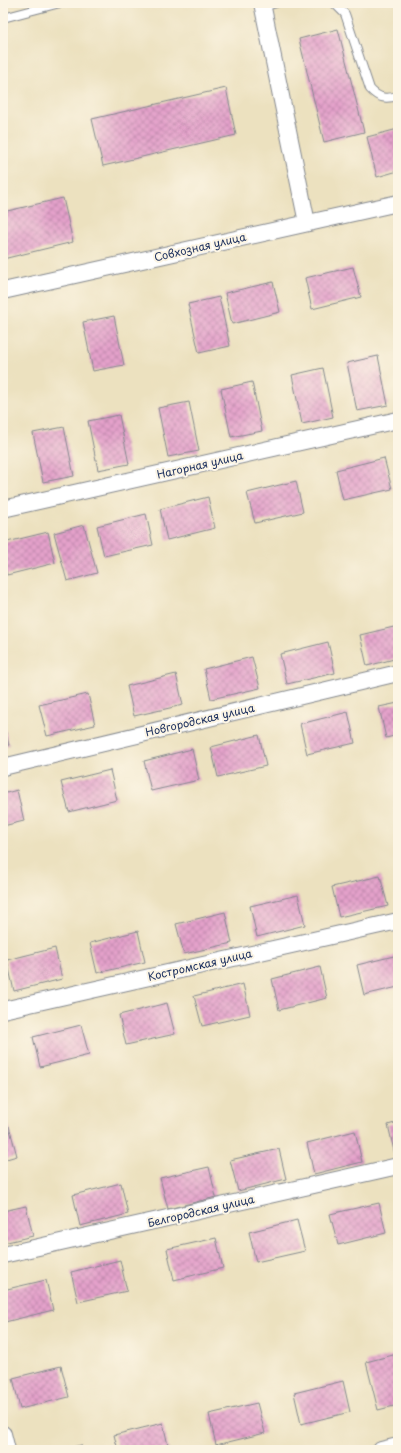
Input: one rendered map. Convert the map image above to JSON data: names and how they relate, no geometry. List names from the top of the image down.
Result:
{
  "streets": {
    "street": [
      "Совхозная улица",
      "Нагорная улица",
      "Новгородская улица",
      "Костромская улица",
      "Белгородская улица"
    ]
  }
}
